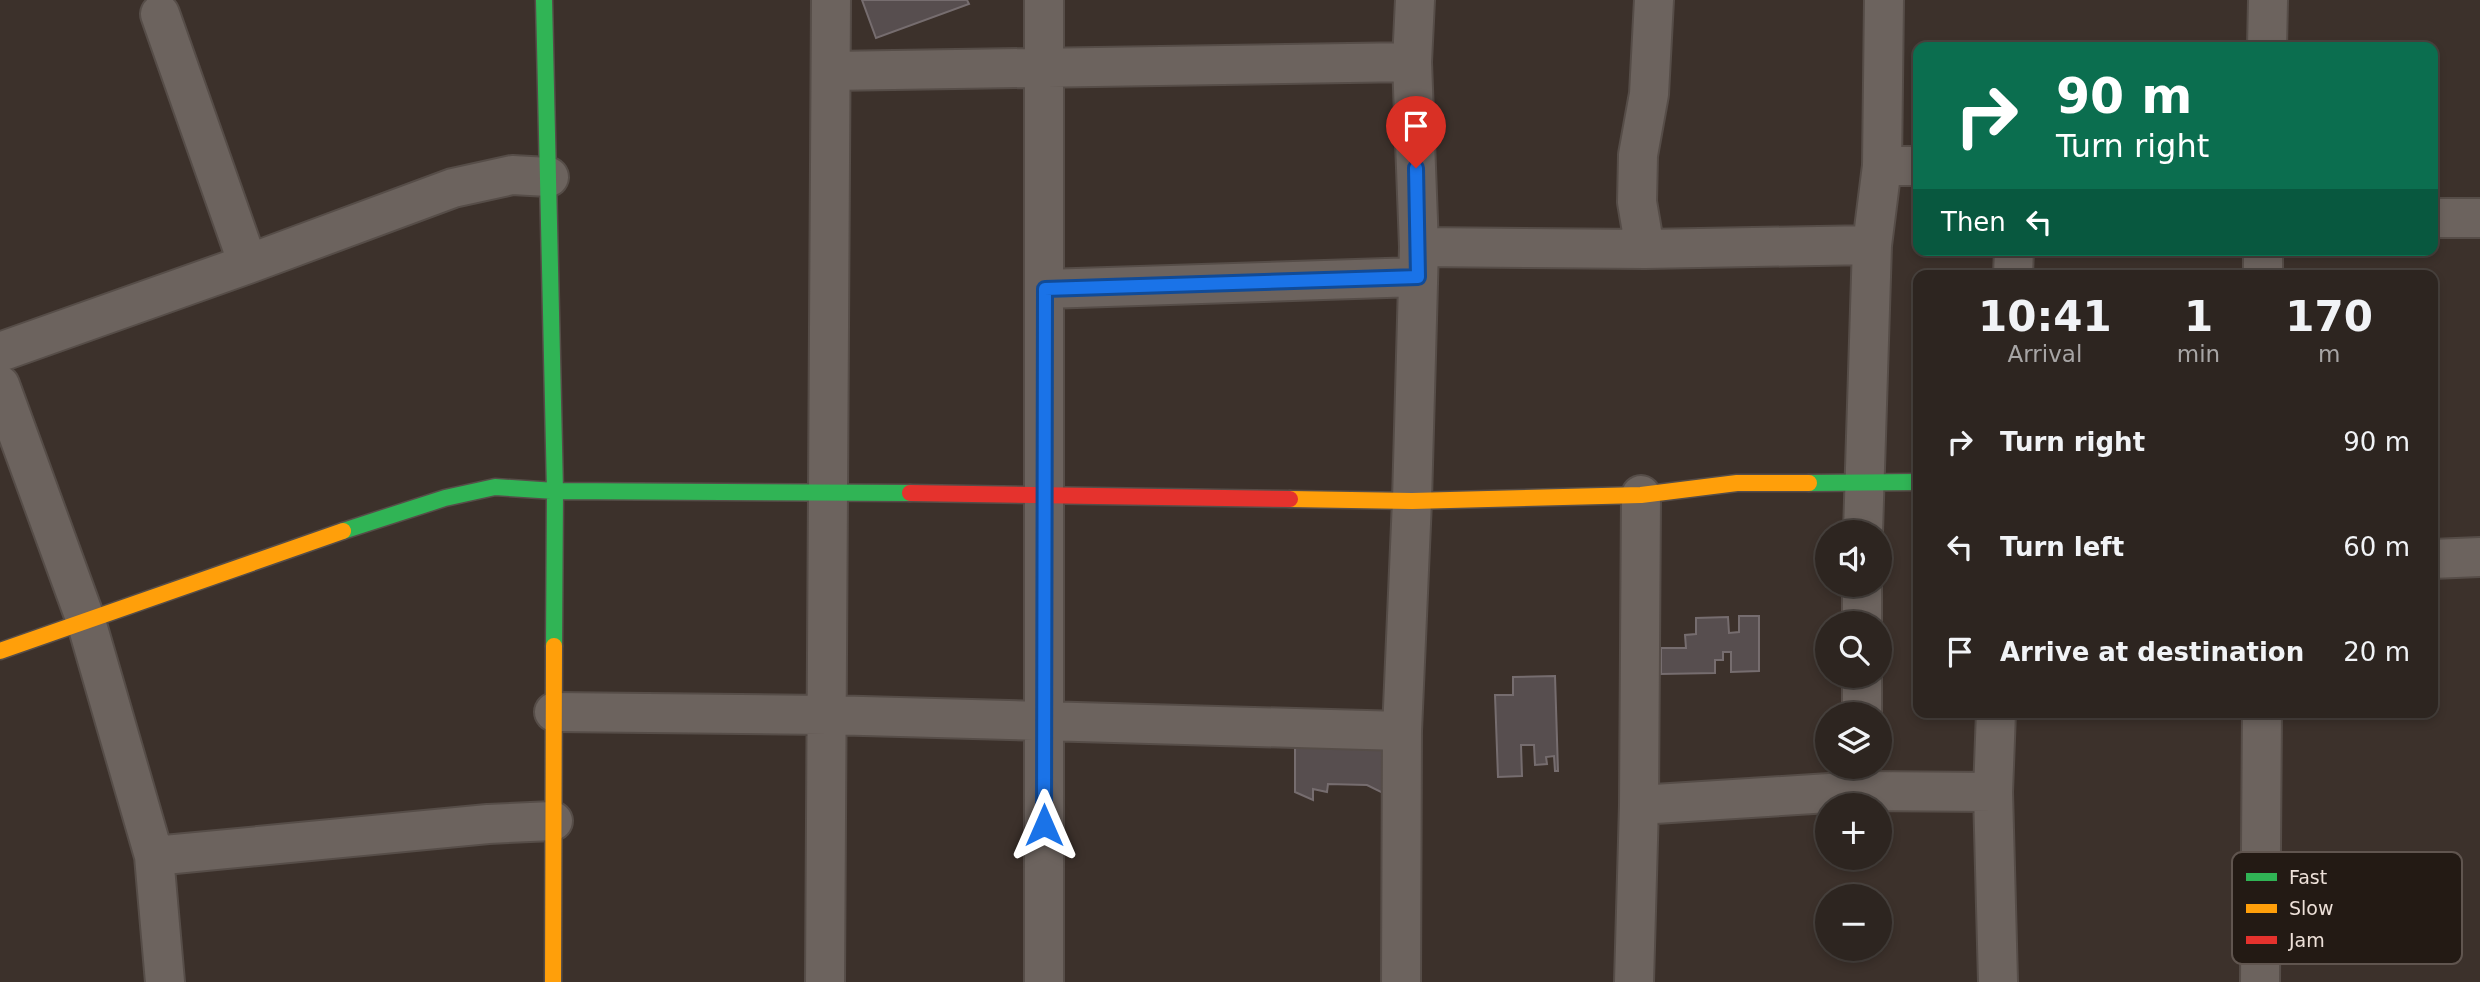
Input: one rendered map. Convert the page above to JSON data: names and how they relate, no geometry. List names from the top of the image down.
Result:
{
  "legend": ["Fast", "Slow", "Jam"],
  "page": {
    "turn": ["90 m", "Turn right"],
    "then": "Then",
    "eta": [
      "10:41",
      "Arrival",
      "1",
      "min",
      "170",
      "m"
    ],
    "list": [
      {
        "name": "Turn right",
        "value": "90 m"
      },
      {
        "name": "Turn left",
        "value": "60 m"
      },
      {
        "name": "Arrive at destination",
        "value": "20 m"
      }
    ],
    "map_buttons": ["+", "−"]
  }
}
